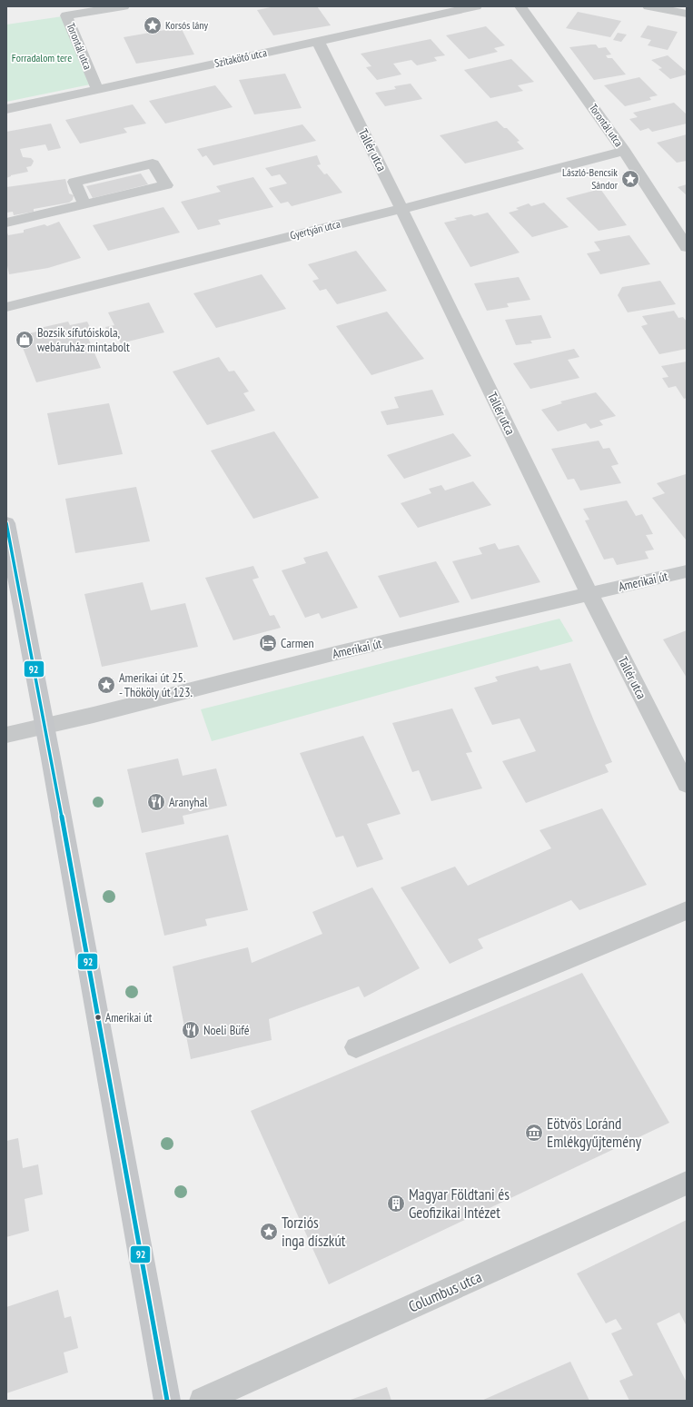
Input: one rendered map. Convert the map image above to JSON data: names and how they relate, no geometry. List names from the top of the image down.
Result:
{
  "streets": {
    "street": [
      "Torontál utca",
      "Szitakötő utca",
      "Tallér utca",
      "Gyertyán utca",
      "Amerikai út",
      "Columbus utca"
    ]
  },
  "crossings": [
    ["Torontál utca", "Szitakötő utca"],
    ["Torontál utca", "Gyertyán utca"],
    ["Szitakötő utca", "Tallér utca"],
    ["Tallér utca", "Gyertyán utca"],
    ["Tallér utca", "Amerikai út"]
  ],
  "parks": ["Forradalom tere"],
  "places": {
    "place": [
      "Korsós lány",
      "László-Bencsik Sándor",
      "Amerikai út 25. - Thököly út 123.",
      "Torziós inga díszkút"
    ],
    "shop": ["Bozsik sífutóiskola, webáruház mintabolt"],
    "hotel": ["Carmen"],
    "restaurant": ["Aranyhal", "Noeli Büfé"],
    "other": ["Amerikai út"],
    "museum": ["Eötvös Loránd Emlékgyűjtemény"],
    "building": ["Magyar Földtani és Geofizikai Intézet"]
  },
  "lines": ["transit line 92"]
}
